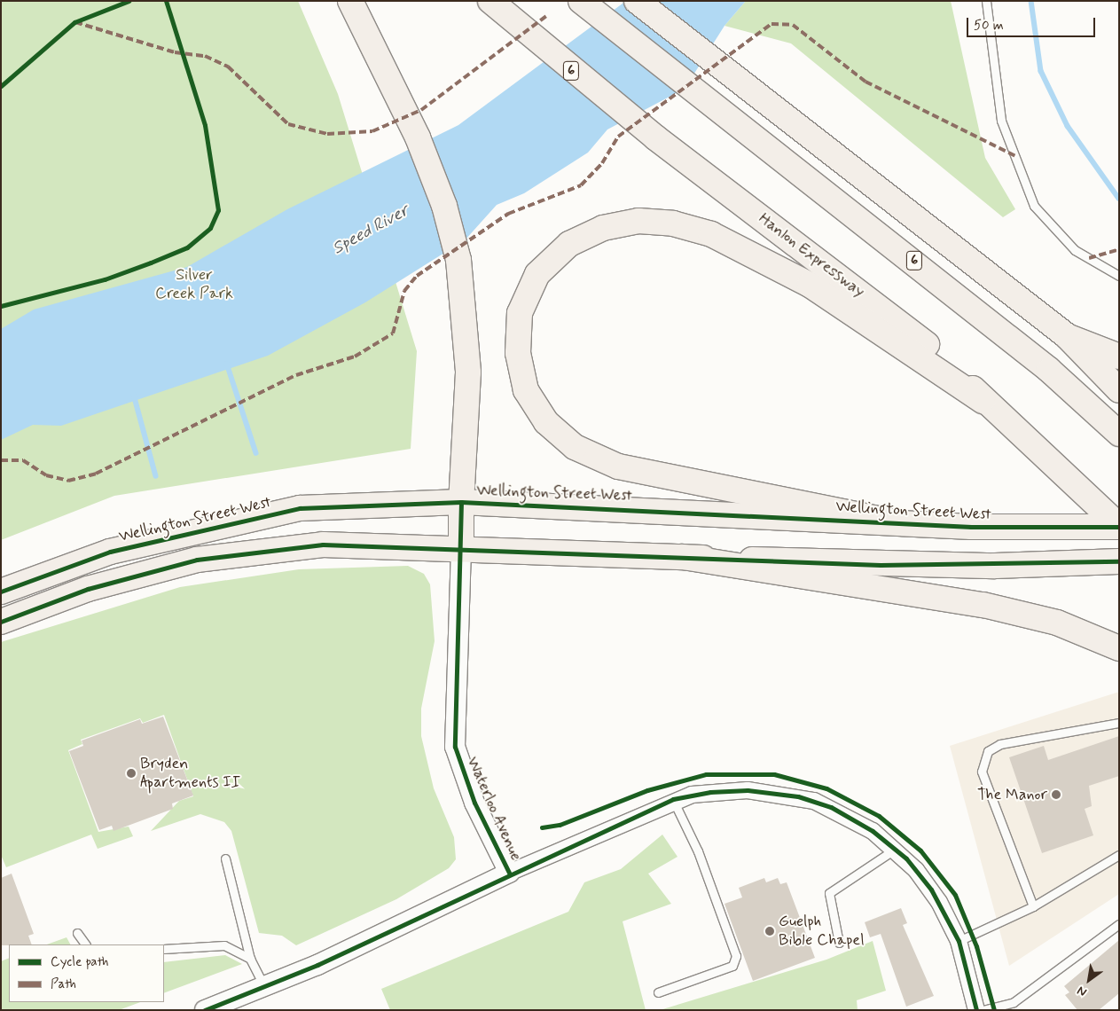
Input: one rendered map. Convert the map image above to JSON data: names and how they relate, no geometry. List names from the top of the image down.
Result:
{
  "streets": {
    "main road": [
      "6",
      "Hanlon Expressway",
      "Wellington Street West",
      "Waterloo Avenue"
    ]
  },
  "crossings": [
    ["Hanlon Expressway", "Wellington Street West"],
    ["Wellington Street West", "Waterloo Avenue"]
  ],
  "water": ["Speed River"],
  "parks": ["Silver Creek Park"],
  "places": ["Bryden Apartments II", "The Manor", "Guelph Bible Chapel"],
  "legend": ["Cycle path", "Path"],
  "scale_bar": "50 m",
  "north": "bottom left"
}
